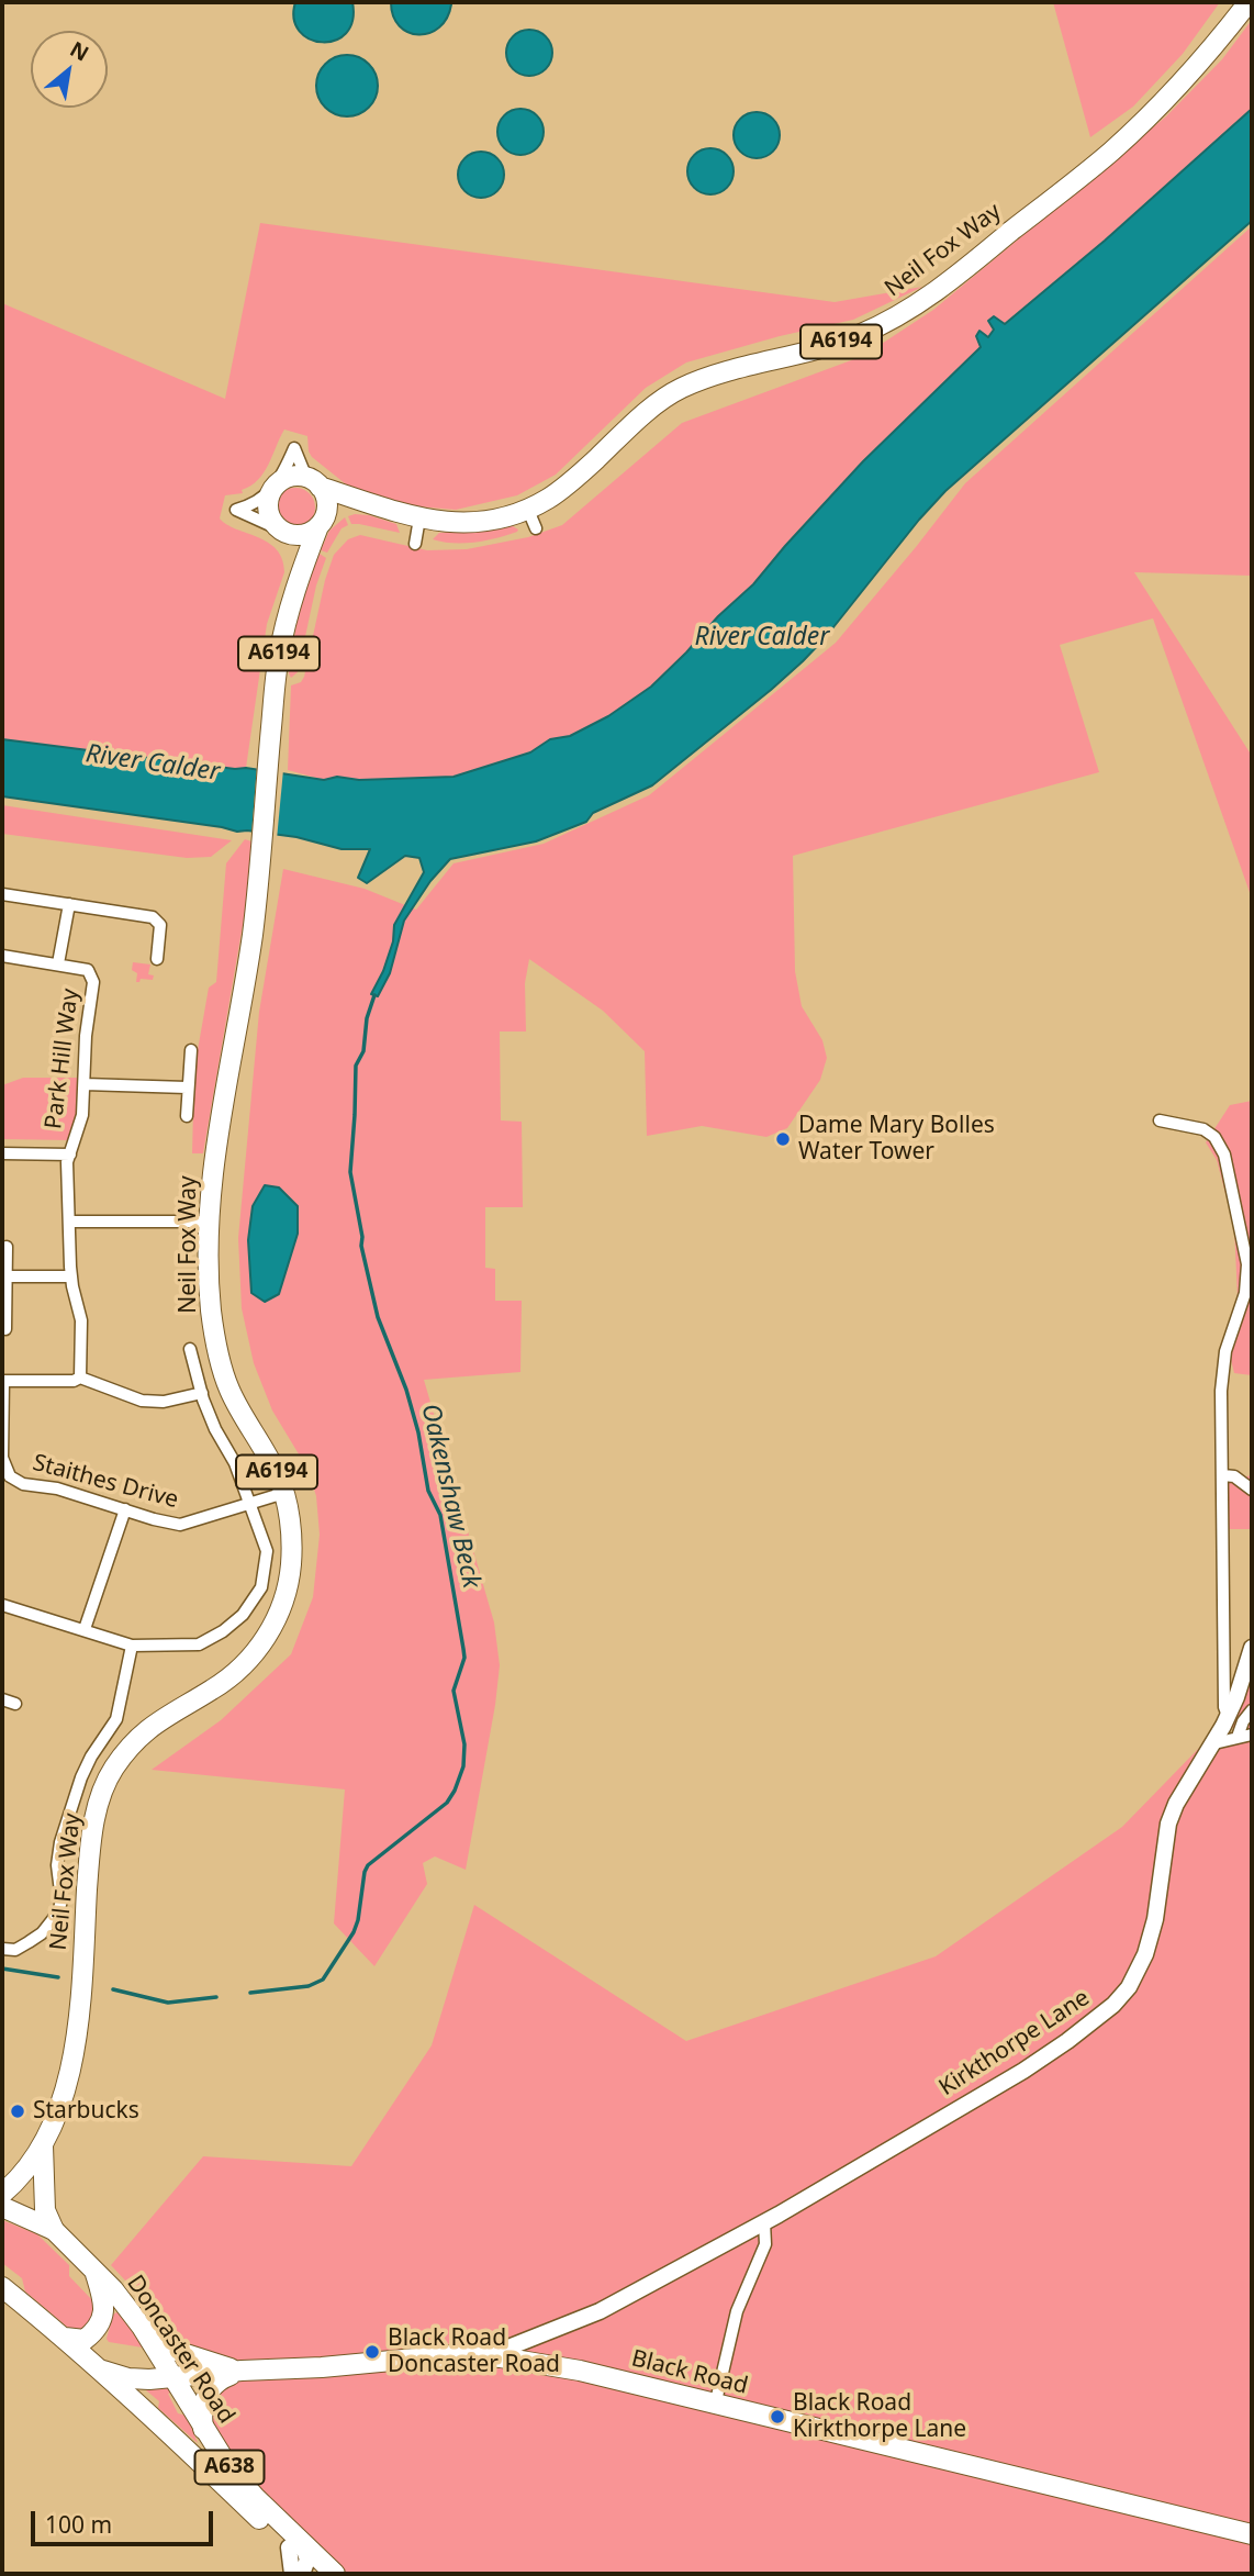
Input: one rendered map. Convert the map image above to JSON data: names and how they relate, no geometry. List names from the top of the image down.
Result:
{
  "streets": {
    "main road": [
      "Neil Fox Way",
      "A6194",
      "Doncaster Road",
      "Black Road",
      "A638"
    ],
    "street": ["Park Hill Way", "Staithes Drive", "Kirkthorpe Lane"]
  },
  "crossings": [
    ["Neil Fox Way", "Staithes Drive"],
    ["Neil Fox Way", "Doncaster Road"],
    ["Kirkthorpe Lane", "Black Road"],
    ["Doncaster Road", "Black Road"]
  ],
  "water": ["River Calder", "Oakenshaw Beck"],
  "places": [
    "Dame Mary Bolles Water Tower",
    "Starbucks",
    "Black Road Doncaster Road",
    "Black Road Kirkthorpe Lane"
  ],
  "scale_bar": "100 m",
  "north": "top right"
}
